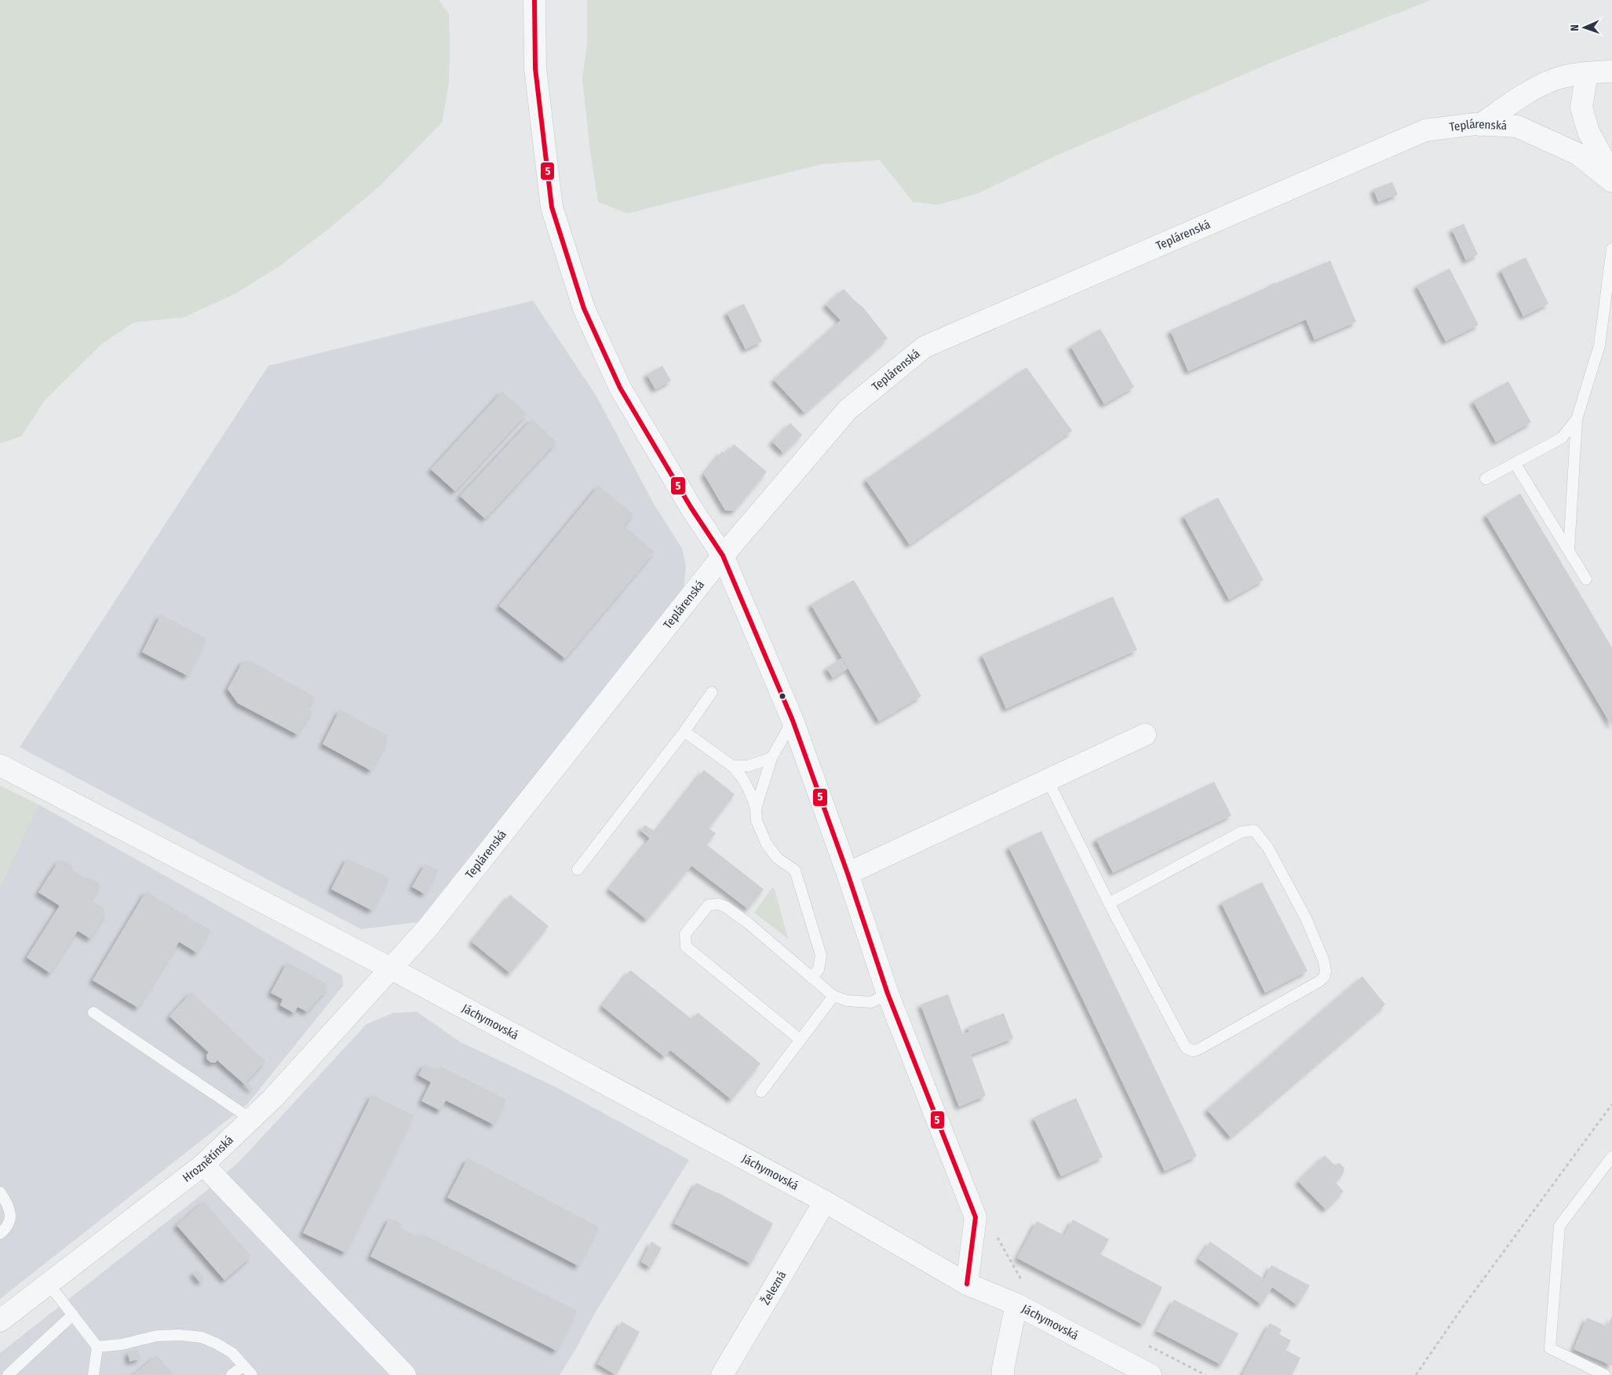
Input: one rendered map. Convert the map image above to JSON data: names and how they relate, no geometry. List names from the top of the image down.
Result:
{
  "streets": {
    "street": [
      "Teplárenská",
      "Jáchymovská",
      "Hroznětínská",
      "Železná"
    ]
  },
  "crossings": [
    ["Teplárenská", "Jáchymovská"],
    ["Teplárenská", "Hroznětínská"],
    ["Jáchymovská", "Hroznětínská"],
    ["Jáchymovská", "Železná"]
  ],
  "lines": ["transit line 5"],
  "north": "left"
}
